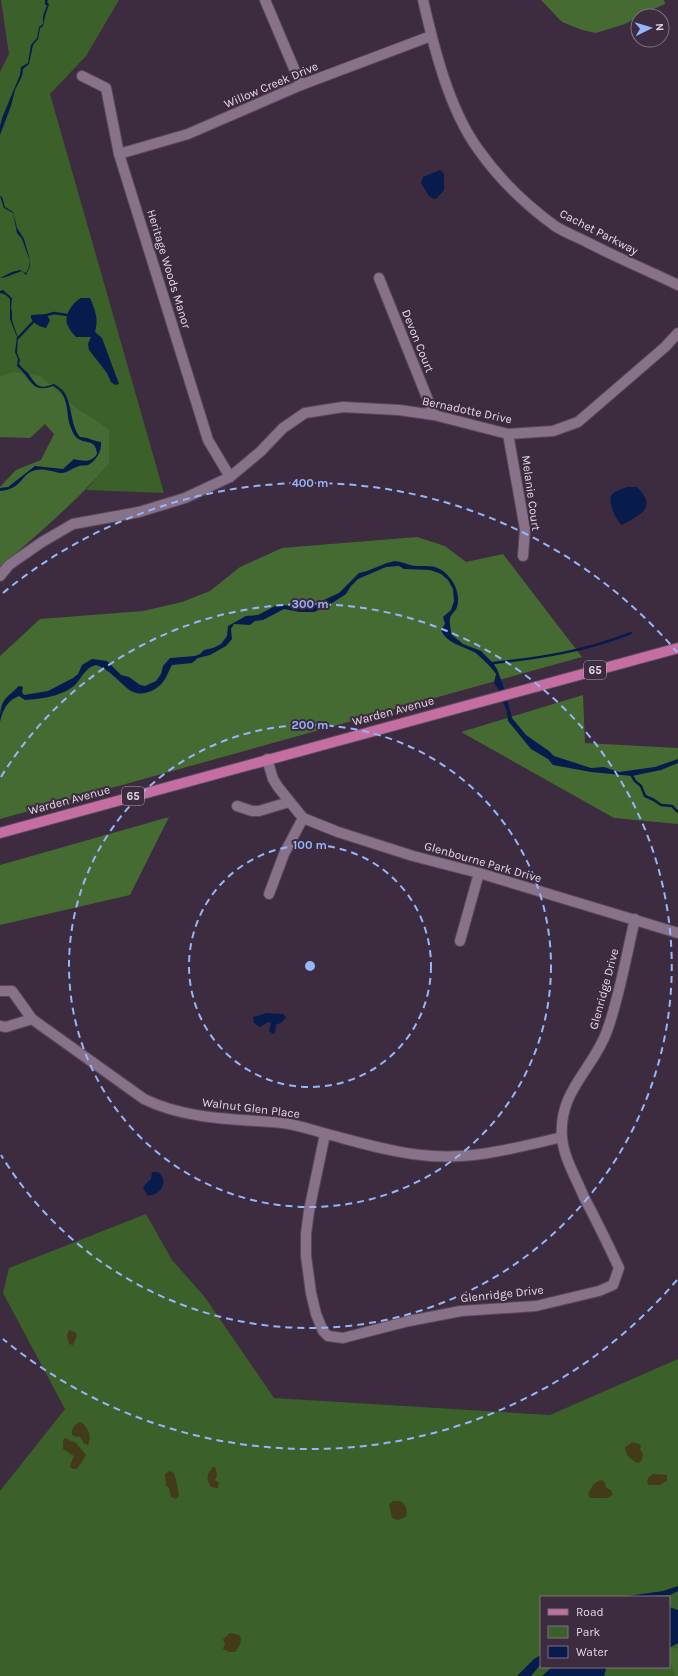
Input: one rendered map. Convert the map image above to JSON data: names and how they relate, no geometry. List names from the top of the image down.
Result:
{
  "streets": {
    "main road": ["65", "Warden Avenue"],
    "street": [
      "Willow Creek Drive",
      "Cachet Parkway",
      "Heritage Woods Manor",
      "Devon Court",
      "Bernadotte Drive",
      "Melanie Court",
      "Glenbourne Park Drive",
      "Glenridge Drive",
      "Walnut Glen Place"
    ]
  },
  "crossings": [
    ["Willow Creek Drive", "Cachet Parkway"],
    ["Willow Creek Drive", "Heritage Woods Manor"],
    ["Heritage Woods Manor", "Bernadotte Drive"],
    ["Devon Court", "Bernadotte Drive"],
    ["Bernadotte Drive", "Melanie Court"],
    ["Warden Avenue", "Glenbourne Park Drive"],
    ["Glenbourne Park Drive", "Glenridge Drive"],
    ["Glenridge Drive", "Walnut Glen Place"]
  ],
  "legend": ["Road", "Park", "Water"],
  "north": "right",
  "rings": [
    "400 m",
    "300 m",
    "200 m",
    "100 m"
  ]
}
